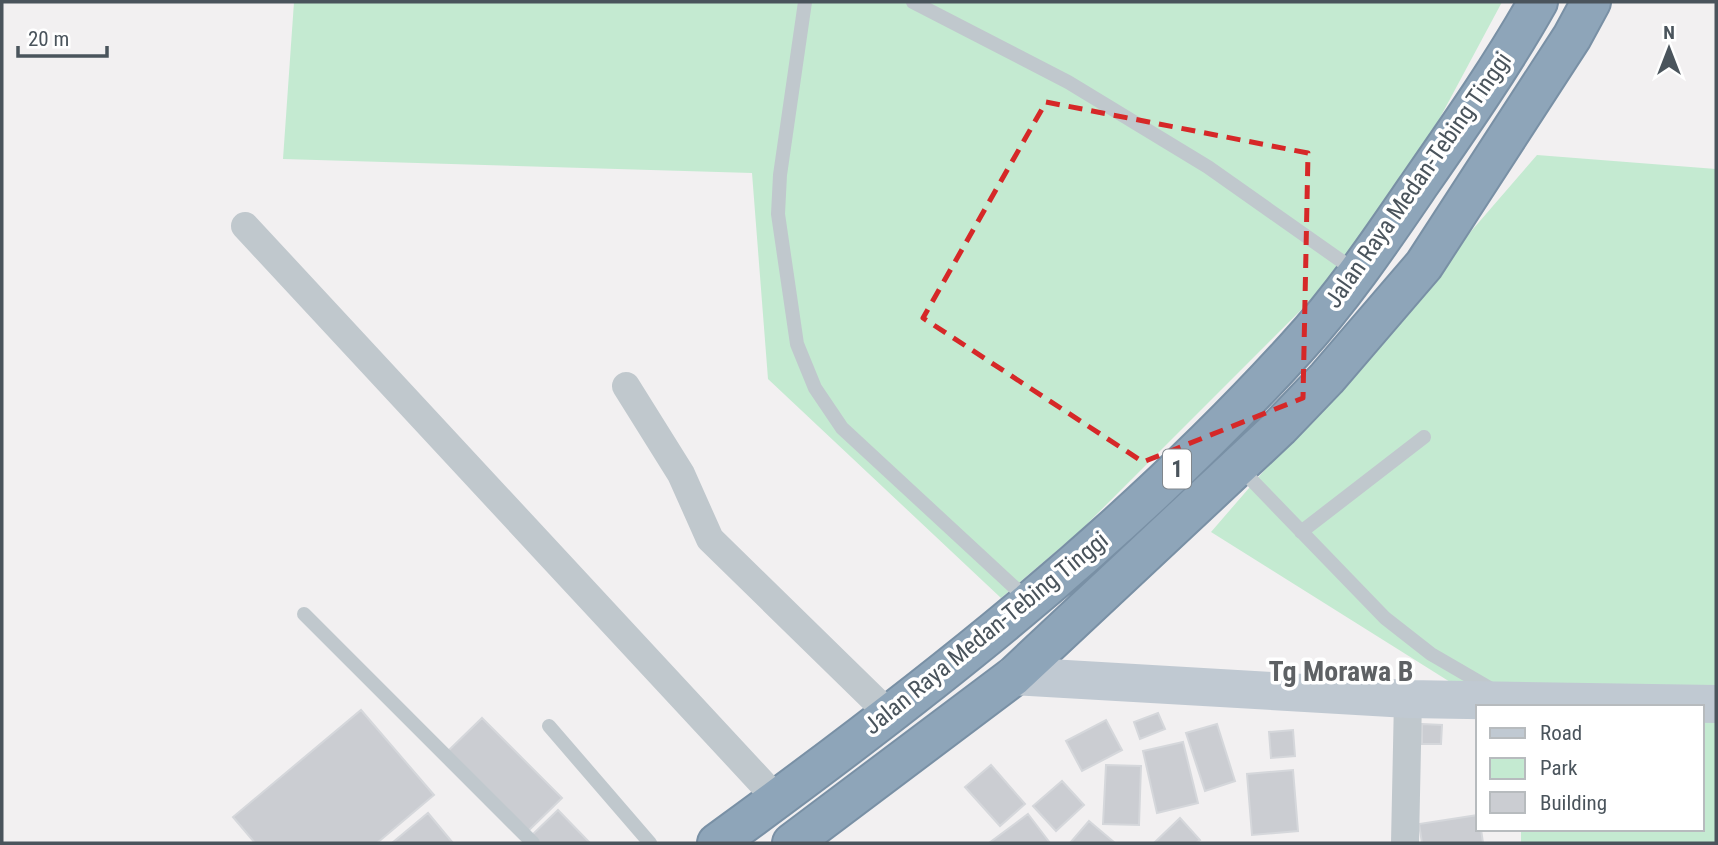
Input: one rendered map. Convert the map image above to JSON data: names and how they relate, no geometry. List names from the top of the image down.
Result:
{
  "streets": {
    "highway": ["Jalan Raya Medan-Tebing Tinggi", "1"]
  },
  "districts": ["Tg Morawa B"],
  "legend": ["Road", "Park", "Building"],
  "scale_bar": "20 m",
  "north": "top"
}
